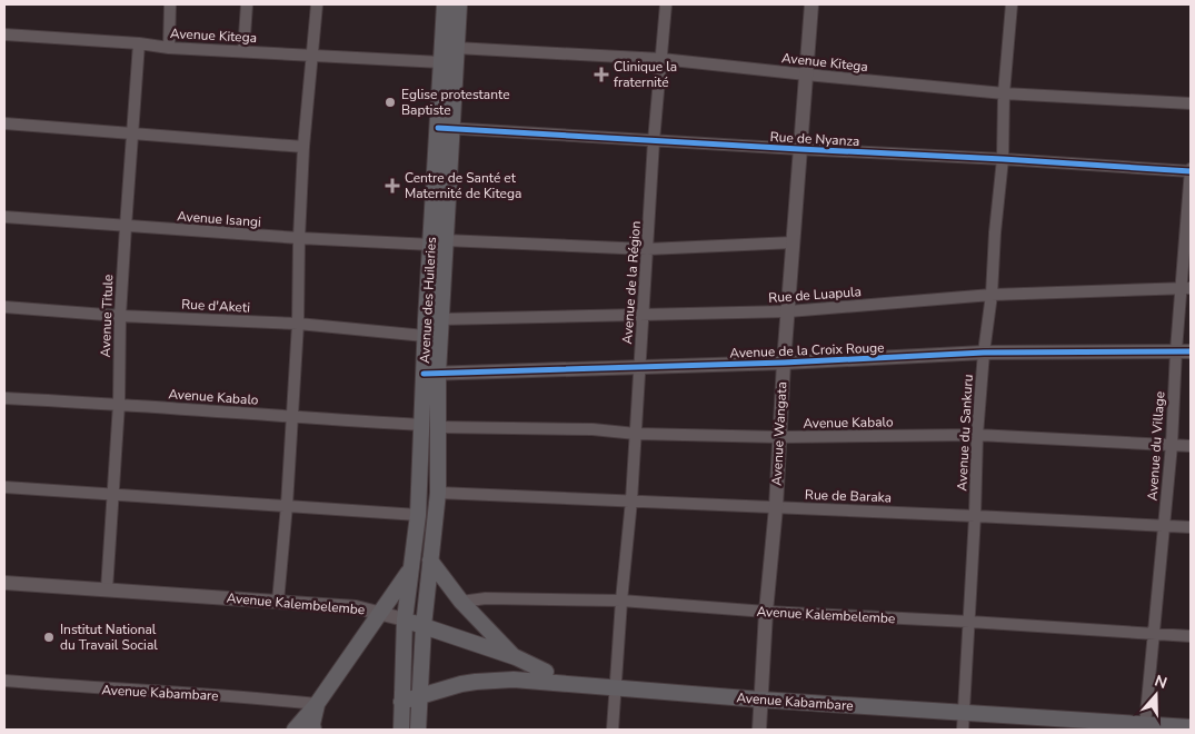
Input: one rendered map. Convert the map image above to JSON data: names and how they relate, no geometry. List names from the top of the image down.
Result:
{
  "streets": {
    "main road": ["Avenue des Huileries", "Avenue Kalembelembe", "Avenue Kabambare"],
    "street": [
      "Avenue Kitega",
      "Rue de Nyanza",
      "Avenue Isangi",
      "Avenue de la Région",
      "Rue de Luapula",
      "Rue d'Aketi",
      "Avenue Titule",
      "Avenue de la Croix Rouge",
      "Avenue Kabalo",
      "Avenue du Sankuru",
      "Avenue Wangata",
      "Avenue du Village",
      "Rue de Baraka"
    ]
  },
  "crossings": [
    ["Avenue Kitega", "Avenue de la Région"],
    ["Avenue Kitega", "Avenue des Huileries"],
    ["Avenue Kitega", "Avenue Titule"],
    ["Avenue Kitega", "Avenue du Sankuru"],
    ["Avenue Kitega", "Avenue Wangata"],
    ["Rue de Nyanza", "Avenue de la Région"],
    ["Rue de Nyanza", "Avenue des Huileries"],
    ["Rue de Nyanza", "Avenue du Sankuru"],
    ["Rue de Nyanza", "Avenue Wangata"],
    ["Rue de Nyanza", "Avenue du Village"],
    ["Avenue Isangi", "Avenue de la Région"],
    ["Avenue Isangi", "Avenue des Huileries"],
    ["Avenue Isangi", "Avenue Titule"],
    ["Avenue Isangi", "Avenue Wangata"],
    ["Avenue de la Région", "Rue de Luapula"],
    ["Avenue de la Région", "Avenue de la Croix Rouge"],
    ["Avenue de la Région", "Avenue Kabalo"],
    ["Avenue de la Région", "Rue de Baraka"],
    ["Avenue de la Région", "Avenue Kalembelembe"],
    ["Avenue de la Région", "Avenue Kabambare"],
    ["Rue de Luapula", "Avenue des Huileries"],
    ["Rue de Luapula", "Avenue du Sankuru"],
    ["Rue de Luapula", "Avenue Wangata"],
    ["Rue de Luapula", "Avenue du Village"],
    ["Avenue des Huileries", "Rue d'Aketi"],
    ["Avenue des Huileries", "Avenue de la Croix Rouge"],
    ["Avenue des Huileries", "Avenue Kabalo"],
    ["Avenue des Huileries", "Rue de Baraka"],
    ["Avenue des Huileries", "Avenue Kalembelembe"],
    ["Avenue des Huileries", "Avenue Kabambare"],
    ["Rue d'Aketi", "Avenue Titule"],
    ["Avenue Titule", "Avenue Kabalo"],
    ["Avenue Titule", "Avenue Kalembelembe"],
    ["Avenue de la Croix Rouge", "Avenue du Sankuru"],
    ["Avenue de la Croix Rouge", "Avenue Wangata"],
    ["Avenue de la Croix Rouge", "Avenue du Village"],
    ["Avenue Kabalo", "Avenue du Sankuru"],
    ["Avenue Kabalo", "Avenue Wangata"],
    ["Avenue Kabalo", "Avenue du Village"],
    ["Avenue du Sankuru", "Rue de Baraka"],
    ["Avenue du Sankuru", "Avenue Kalembelembe"],
    ["Avenue du Sankuru", "Avenue Kabambare"],
    ["Avenue Wangata", "Rue de Baraka"],
    ["Avenue Wangata", "Avenue Kalembelembe"],
    ["Avenue Wangata", "Avenue Kabambare"],
    ["Avenue du Village", "Rue de Baraka"],
    ["Avenue du Village", "Avenue Kalembelembe"],
    ["Avenue du Village", "Avenue Kabambare"],
    ["Avenue Kalembelembe", "Avenue Kabambare"]
  ],
  "places": {
    "health": ["Clinique la fraternité", "Centre de Santé et Maternité de Kitega"],
    "other": ["Eglise protestante Baptiste", "Institut National du Travail Social"]
  },
  "north": "top"
}
